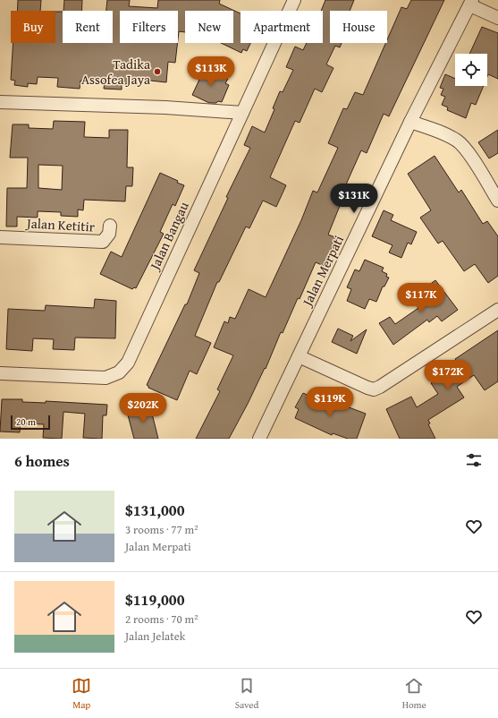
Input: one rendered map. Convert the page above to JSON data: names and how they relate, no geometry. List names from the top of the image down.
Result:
{
  "streets": {
    "street": ["Jalan Ketitir", "Jalan Bangau", "Jalan Merpati"]
  },
  "places": ["Tadika Assofea Jaya"],
  "scale_bar": "20 m",
  "page": {
    "chip": [
      "Buy",
      "Rent",
      "Filters",
      "New",
      "Apartment",
      "House"
    ],
    "price": [
      "$113K",
      "$131K",
      "$117K",
      "$172K",
      "$119K",
      "$202K"
    ],
    "scale": "20 m",
    "heading": "6 homes",
    "list": [
      {
        "name": "$131,000",
        "note": "3 rooms · 77 m² · Jalan Merpati"
      },
      {
        "name": "$119,000",
        "note": "2 rooms · 70 m² · Jalan Jelatek"
      }
    ],
    "tabs": ["Map", "Saved", "Home"]
  }
}
